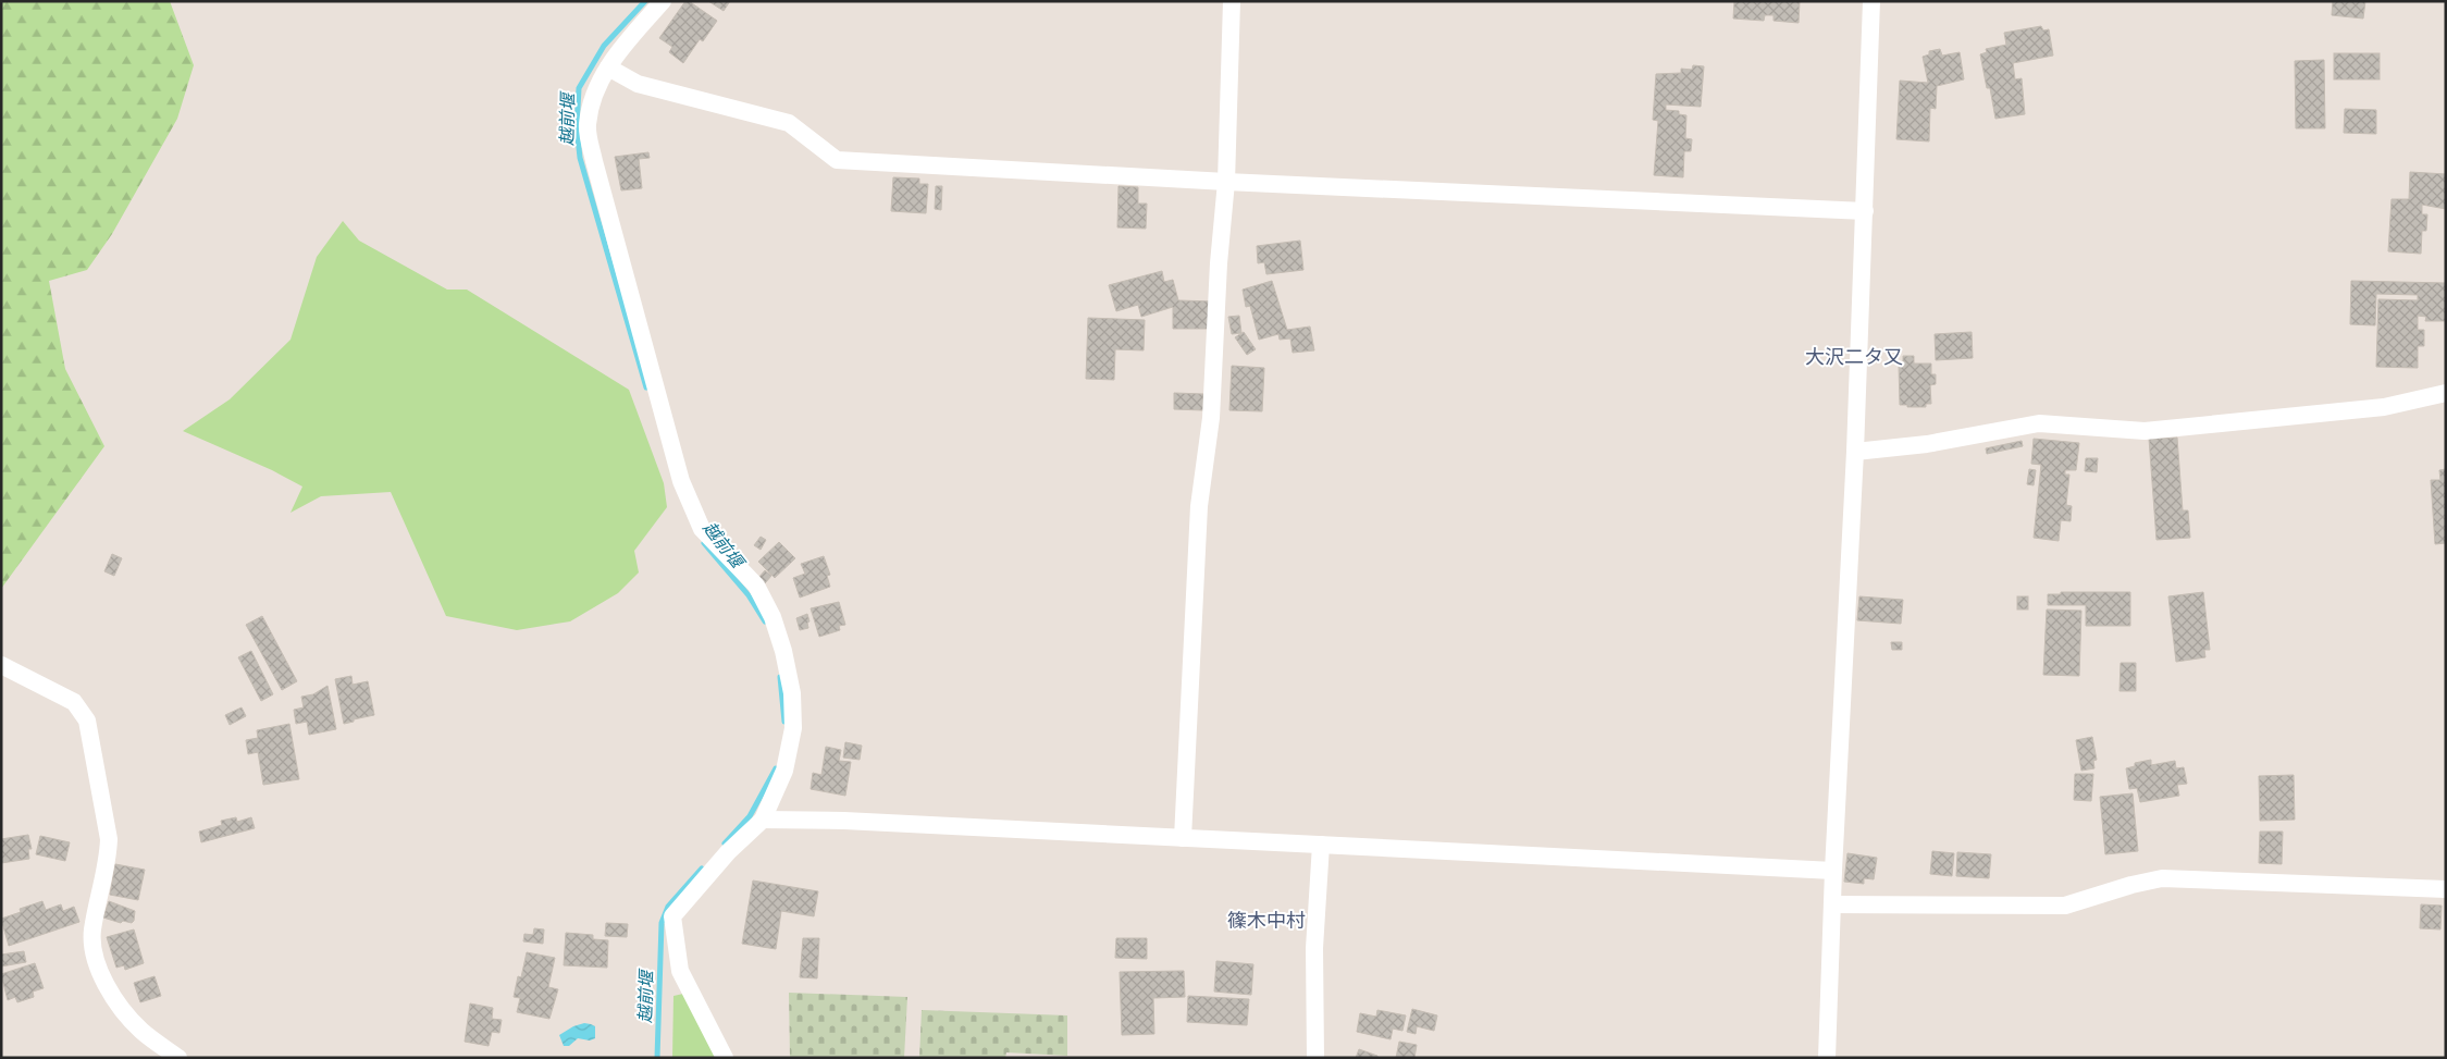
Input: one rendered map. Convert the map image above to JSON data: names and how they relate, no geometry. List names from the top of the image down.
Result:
{
  "districts": ["大沢二タ又", "篠木中村"],
  "water": ["越前堰"]
}
